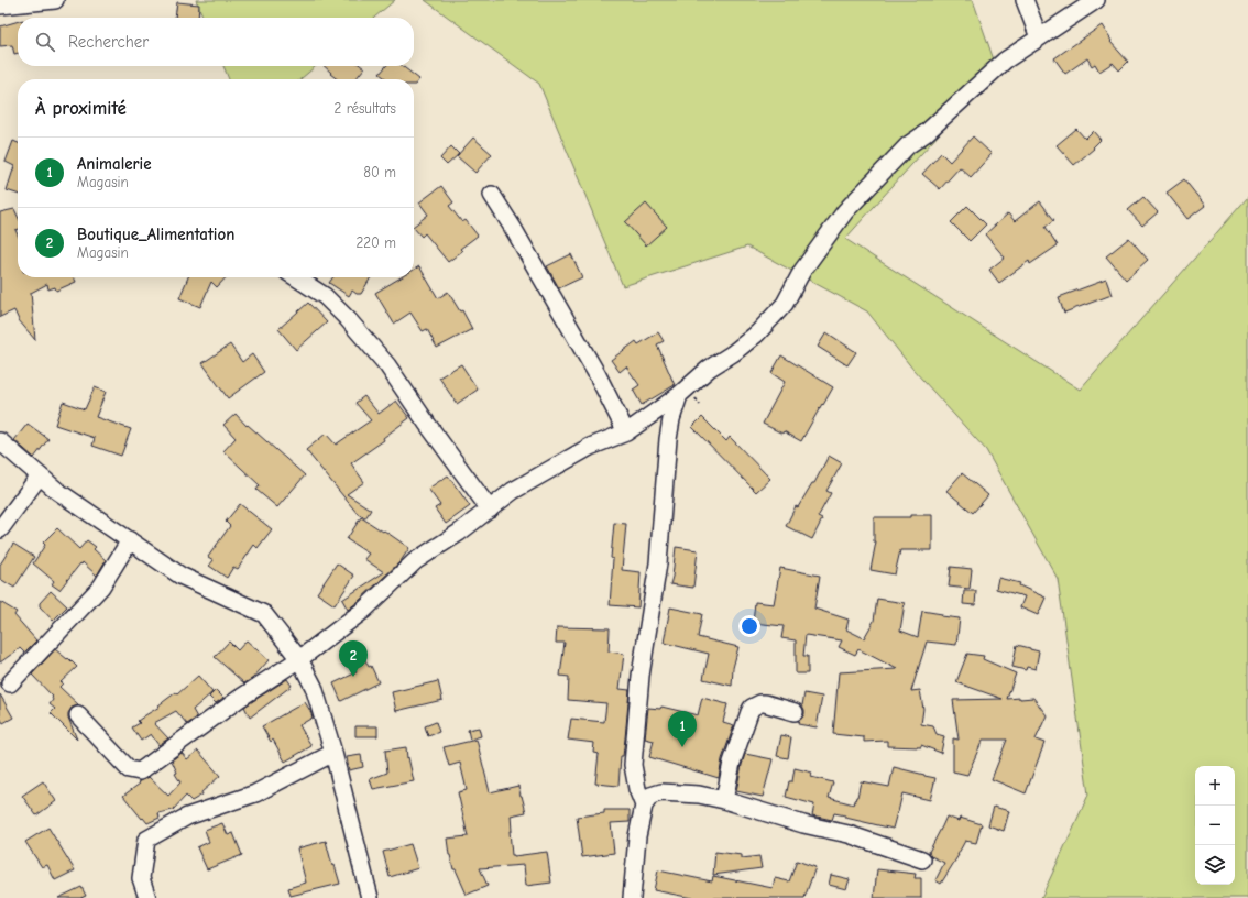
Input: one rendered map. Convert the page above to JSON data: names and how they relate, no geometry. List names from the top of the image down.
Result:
{
  "page": {
    "search": "Rechercher",
    "heading": ["À proximité", "2 résultats"],
    "list": [
      {
        "mark": "1",
        "name": "Animalerie",
        "note": "Magasin",
        "value": "80 m"
      },
      {
        "mark": "2",
        "name": "Boutique_Alimentation",
        "note": "Magasin",
        "value": "220 m"
      }
    ],
    "pins": ["2", "1"],
    "map_buttons": ["+", "−"]
  }
}
